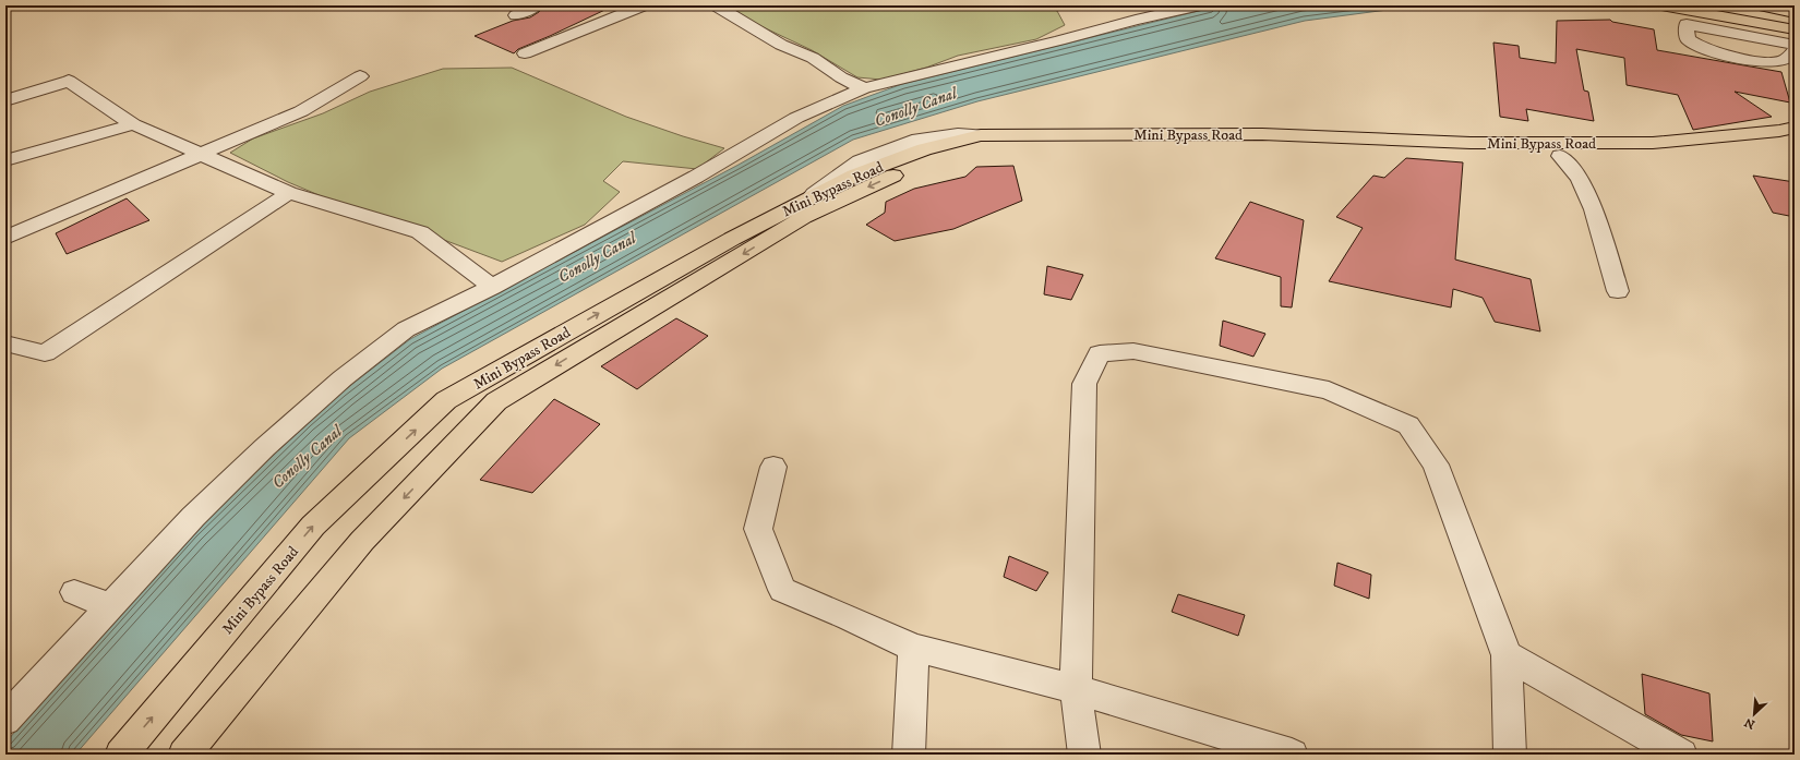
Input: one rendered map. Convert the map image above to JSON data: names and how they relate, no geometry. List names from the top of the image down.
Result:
{
  "streets": {
    "main road": ["Mini Bypass Road"]
  },
  "water": ["Conolly Canal"],
  "north": "bottom left"
}
